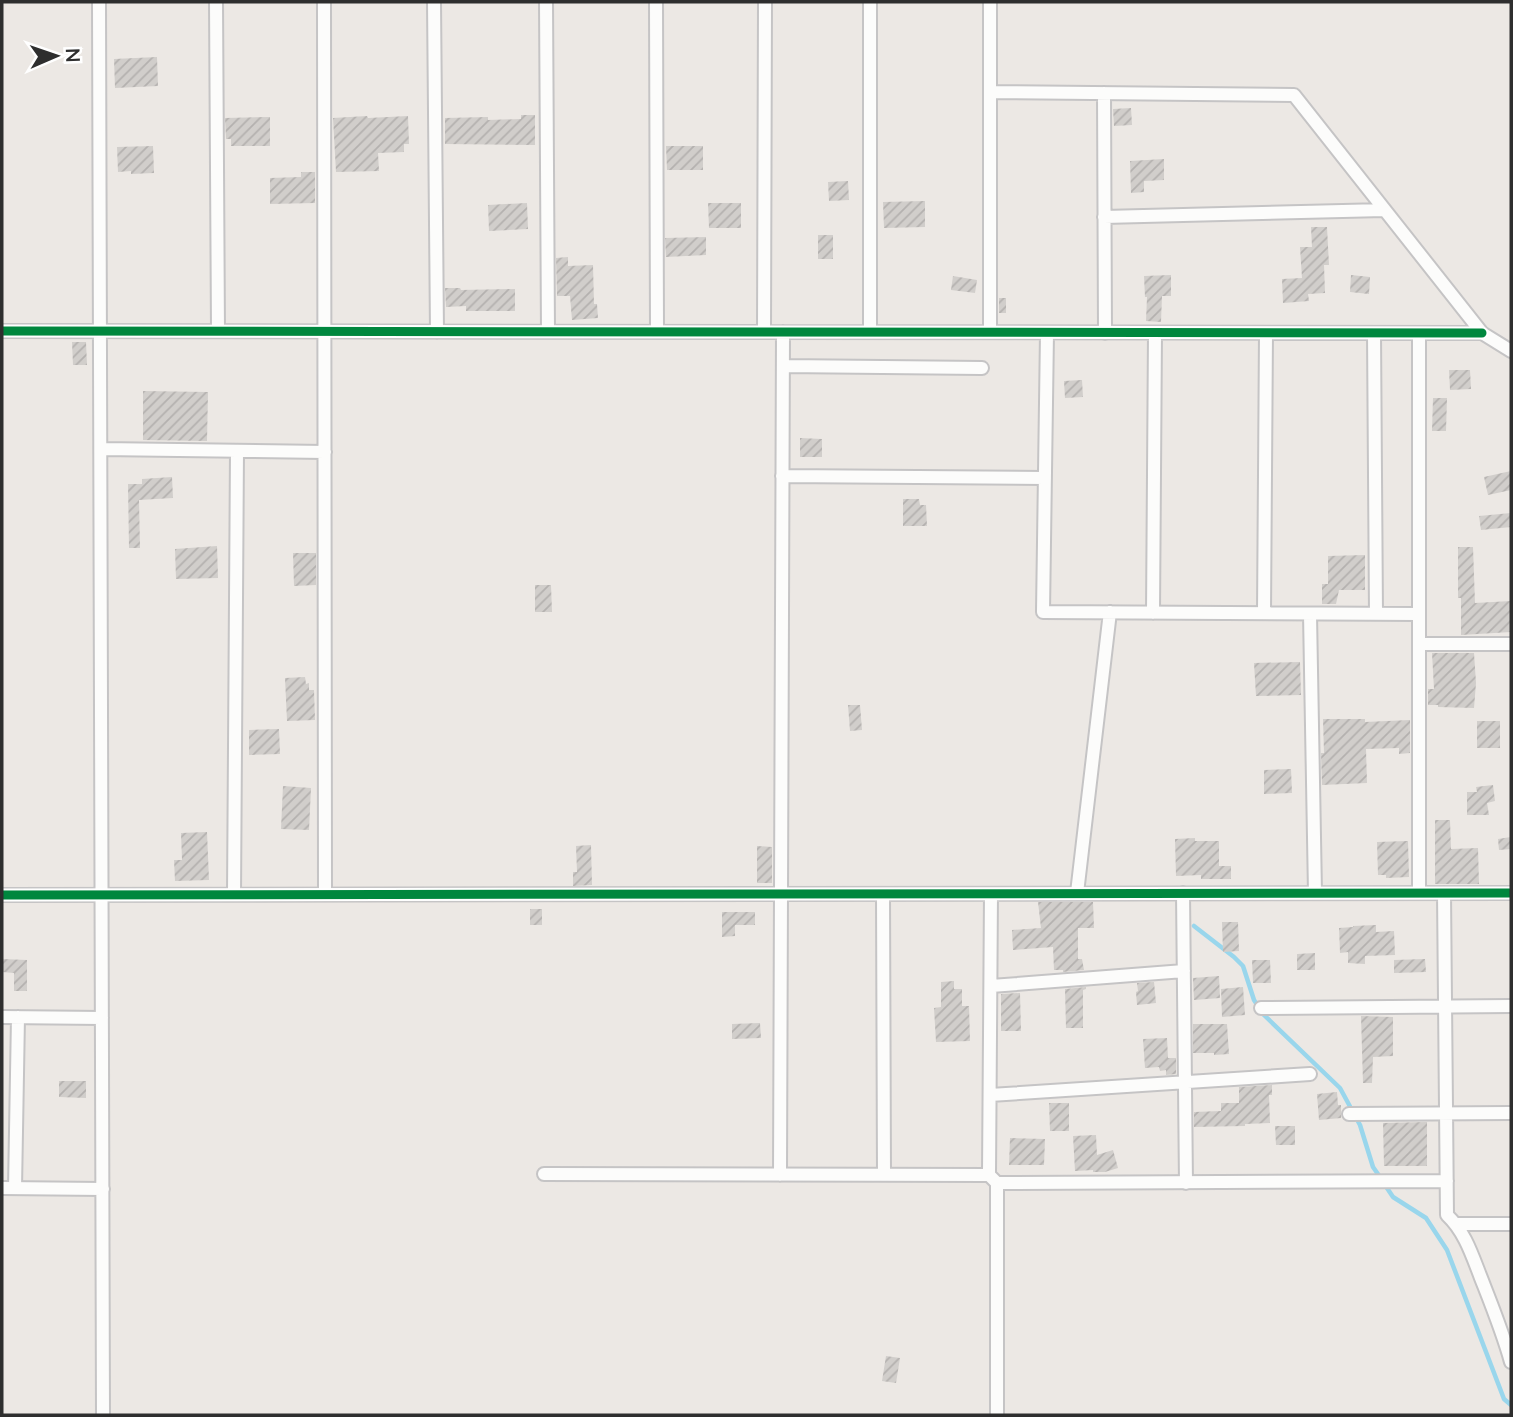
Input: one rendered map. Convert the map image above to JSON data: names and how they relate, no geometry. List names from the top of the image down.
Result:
{
  "north": "right"
}
